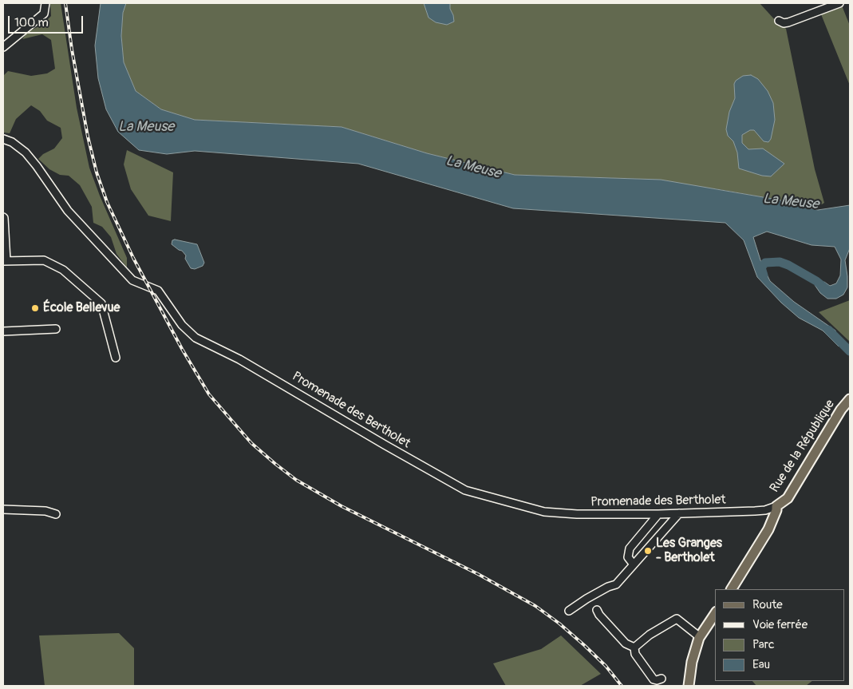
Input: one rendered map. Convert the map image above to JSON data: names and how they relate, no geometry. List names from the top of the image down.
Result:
{
  "streets": {
    "main road": ["Rue de la République"],
    "street": ["Promenade des Bertholet"]
  },
  "crossings": [
    ["Promenade des Bertholet", "Rue de la République"]
  ],
  "water": ["La Meuse"],
  "places": ["École Bellevue", "Les Granges - Bertholet"],
  "legend": [
    "Route",
    "Voie ferrée",
    "Parc",
    "Eau"
  ],
  "scale_bar": "100 m"
}
